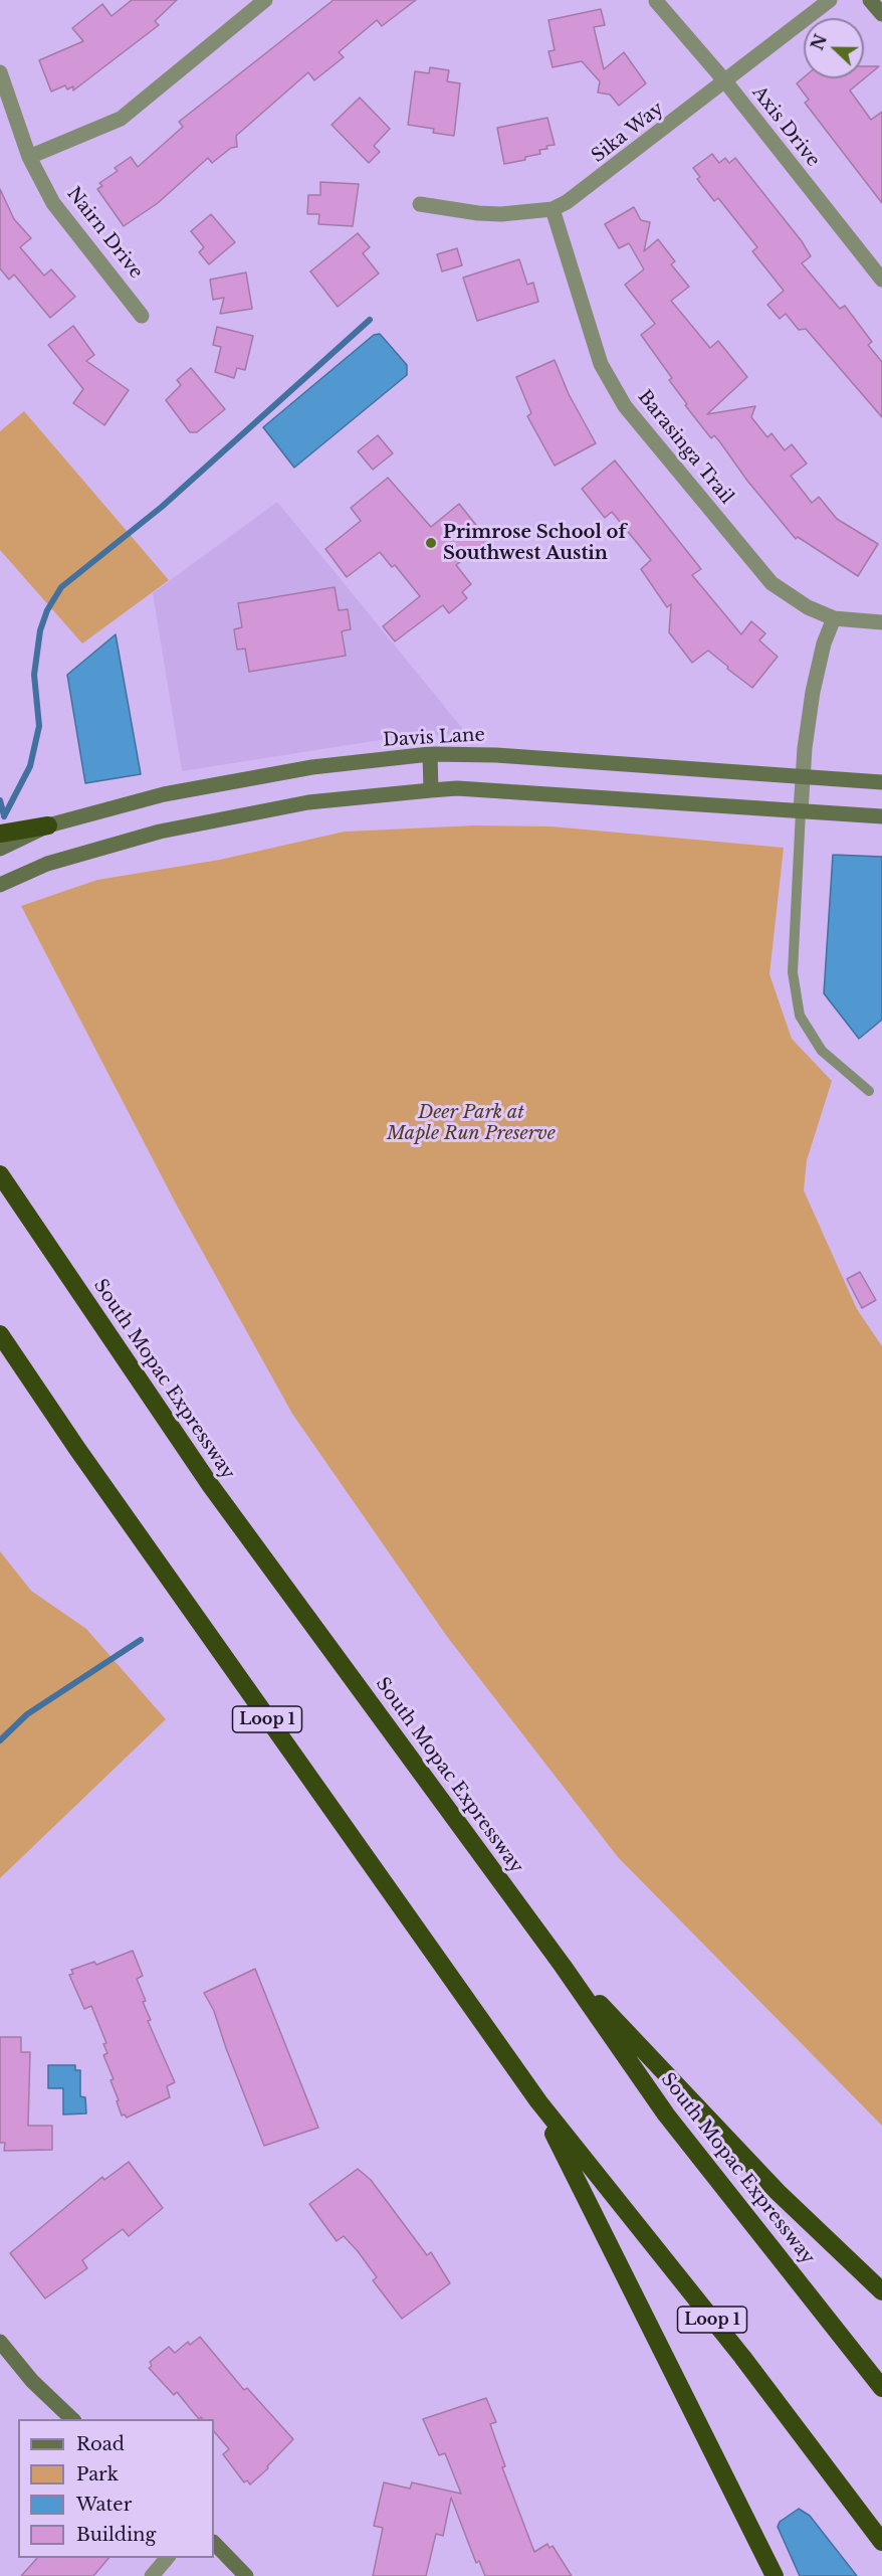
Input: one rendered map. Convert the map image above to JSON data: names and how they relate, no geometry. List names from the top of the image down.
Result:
{
  "streets": {
    "highway": ["South Mopac Expressway", "Loop 1"],
    "main road": ["Davis Lane"],
    "street": [
      "Axis Drive",
      "Sika Way",
      "Nairn Drive",
      "Barasinga Trail"
    ]
  },
  "crossings": [
    ["Axis Drive", "Sika Way"],
    ["Sika Way", "Barasinga Trail"]
  ],
  "parks": ["Deer Park at Maple Run Preserve"],
  "places": ["Primrose School of Southwest Austin"],
  "legend": [
    "Road",
    "Park",
    "Water",
    "Building"
  ],
  "north": "left"
}
